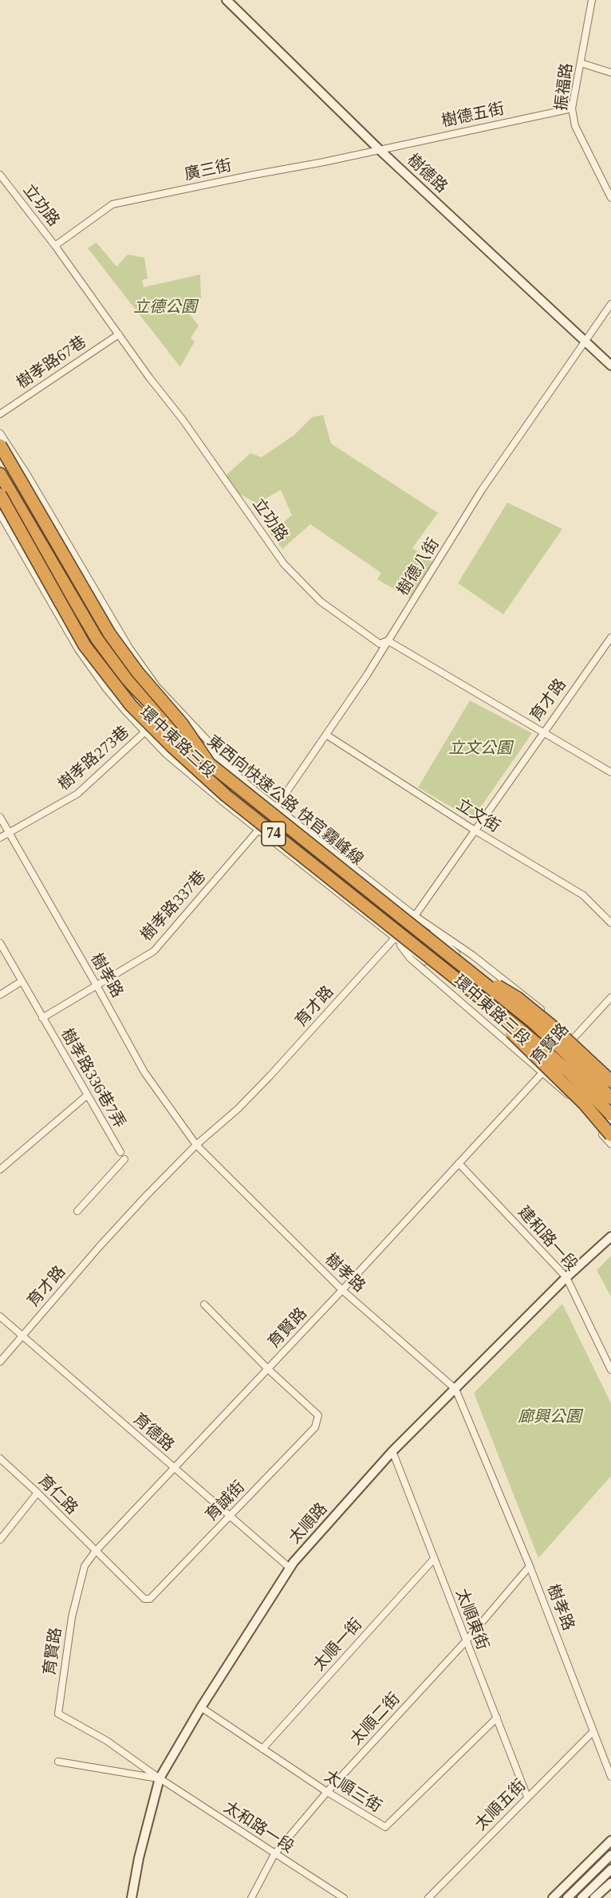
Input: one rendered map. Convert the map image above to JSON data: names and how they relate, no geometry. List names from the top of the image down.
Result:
{
  "streets": {
    "highway": ["東西向快速公路 快官霧峰線", "74"],
    "street": [
      "振福路",
      "樹德五街",
      "廣三街",
      "樹德路",
      "立功路",
      "樹孝路67巷",
      "樹德八街",
      "育才路",
      "環中東路三段",
      "樹孝路273巷",
      "立文街",
      "樹孝路337巷",
      "樹孝路",
      "育賢路",
      "樹孝路336巷7弄",
      "建和路一段",
      "育德路",
      "育仁路",
      "育誠街",
      "太順路",
      "太順東街",
      "太順一街",
      "太順二街",
      "太順三街",
      "太順五街",
      "太和路一段"
    ]
  },
  "crossings": [
    ["振福路", "樹德五街"],
    ["樹德五街", "廣三街"],
    ["樹德五街", "樹德路"],
    ["廣三街", "樹德路"],
    ["廣三街", "立功路"],
    ["樹德路", "樹德八街"],
    ["立功路", "樹孝路67巷"],
    ["立功路", "樹德八街"],
    ["立功路", "育才路"],
    ["樹德八街", "環中東路三段"],
    ["樹德八街", "立文街"],
    ["育才路", "環中東路三段"],
    ["育才路", "立文街"],
    ["育才路", "樹孝路"],
    ["育才路", "育德路"],
    ["環中東路三段", "樹孝路273巷"],
    ["環中東路三段", "樹孝路337巷"],
    ["環中東路三段", "育賢路"],
    ["樹孝路273巷", "樹孝路"],
    ["東西向快速公路 快官霧峰線", "74"],
    ["樹孝路337巷", "樹孝路"],
    ["樹孝路337巷", "樹孝路336巷7弄"],
    ["樹孝路", "育賢路"],
    ["樹孝路", "太順路"],
    ["樹孝路", "太順二街"],
    ["樹孝路", "太順五街"],
    ["育賢路", "建和路一段"],
    ["育賢路", "育德路"],
    ["育賢路", "育仁路"],
    ["育賢路", "育誠街"],
    ["育賢路", "太和路一段"],
    ["建和路一段", "太順路"],
    ["育德路", "育誠街"],
    ["育德路", "太順路"],
    ["育仁路", "育誠街"],
    ["太順路", "太順東街"],
    ["太順路", "太順三街"],
    ["太順路", "太和路一段"],
    ["太順東街", "太順一街"],
    ["太順東街", "太順二街"],
    ["太順東街", "太順三街"],
    ["太順東街", "太順五街"],
    ["太順一街", "太順三街"],
    ["太順二街", "太順三街"],
    ["太順二街", "太和路一段"]
  ],
  "parks": ["立德公園", "立文公園", "廊興公園"]
}
